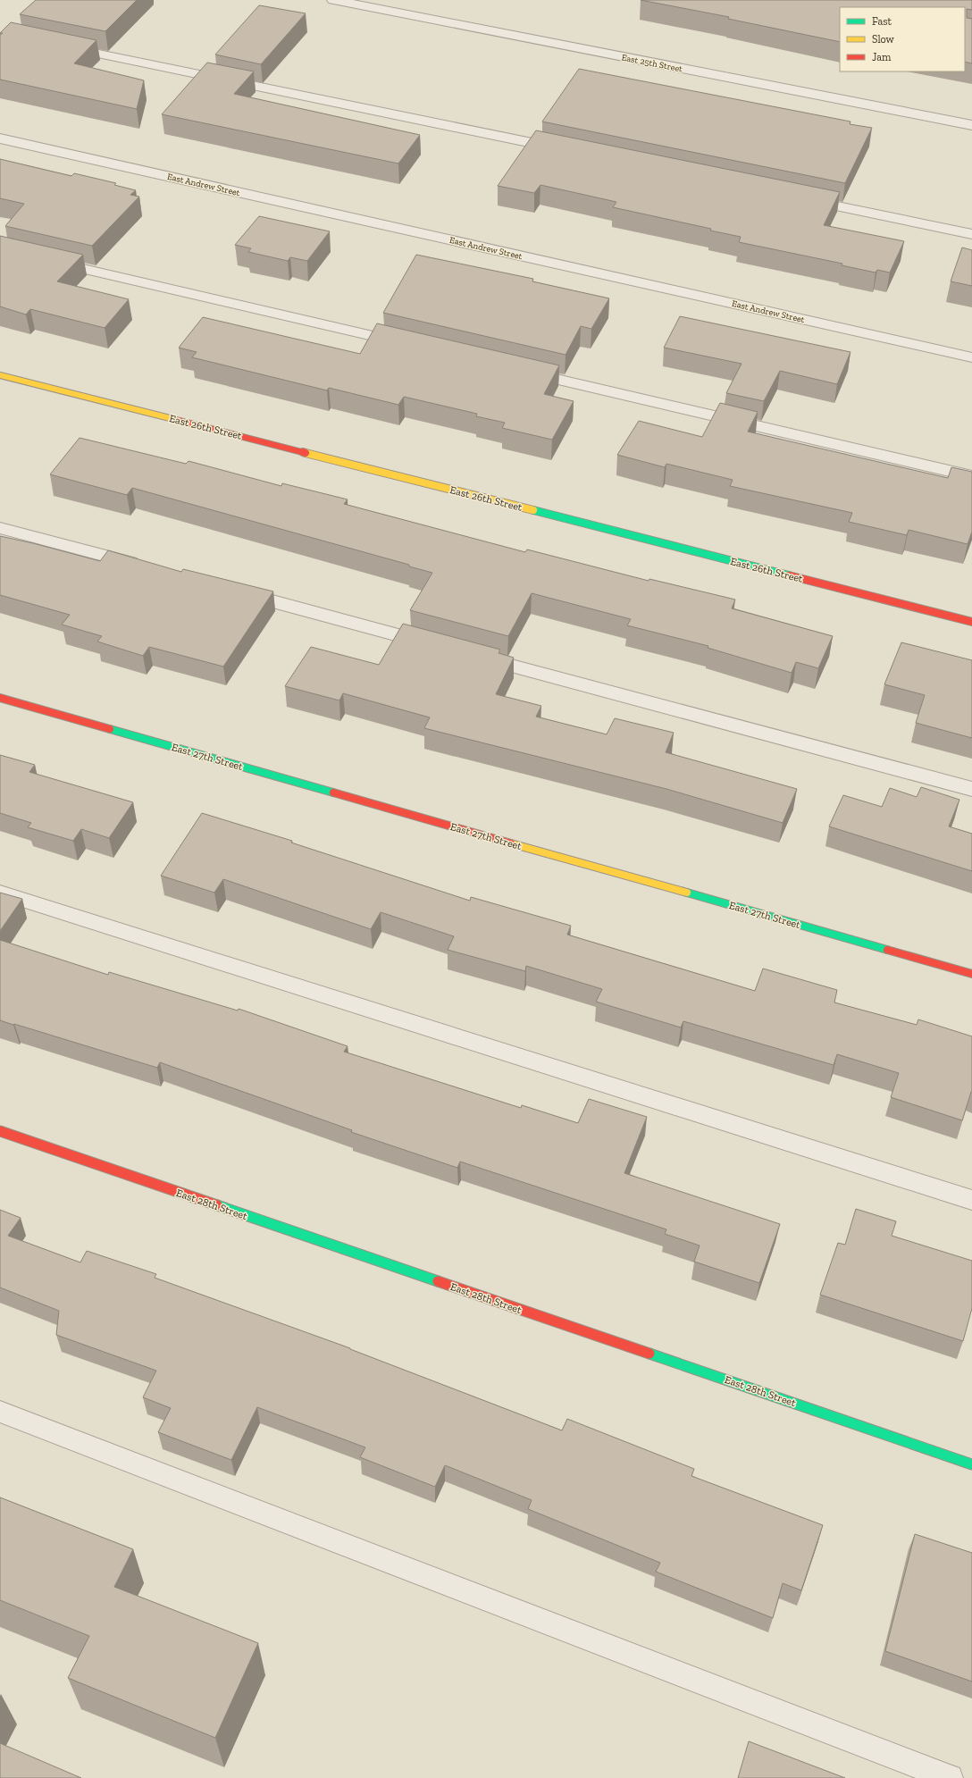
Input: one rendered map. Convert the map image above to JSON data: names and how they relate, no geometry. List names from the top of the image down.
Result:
{
  "streets": {
    "street": [
      "East 25th Street",
      "East Andrew Street",
      "East 26th Street",
      "East 27th Street",
      "East 28th Street"
    ]
  },
  "legend": ["Fast", "Slow", "Jam"]
}
